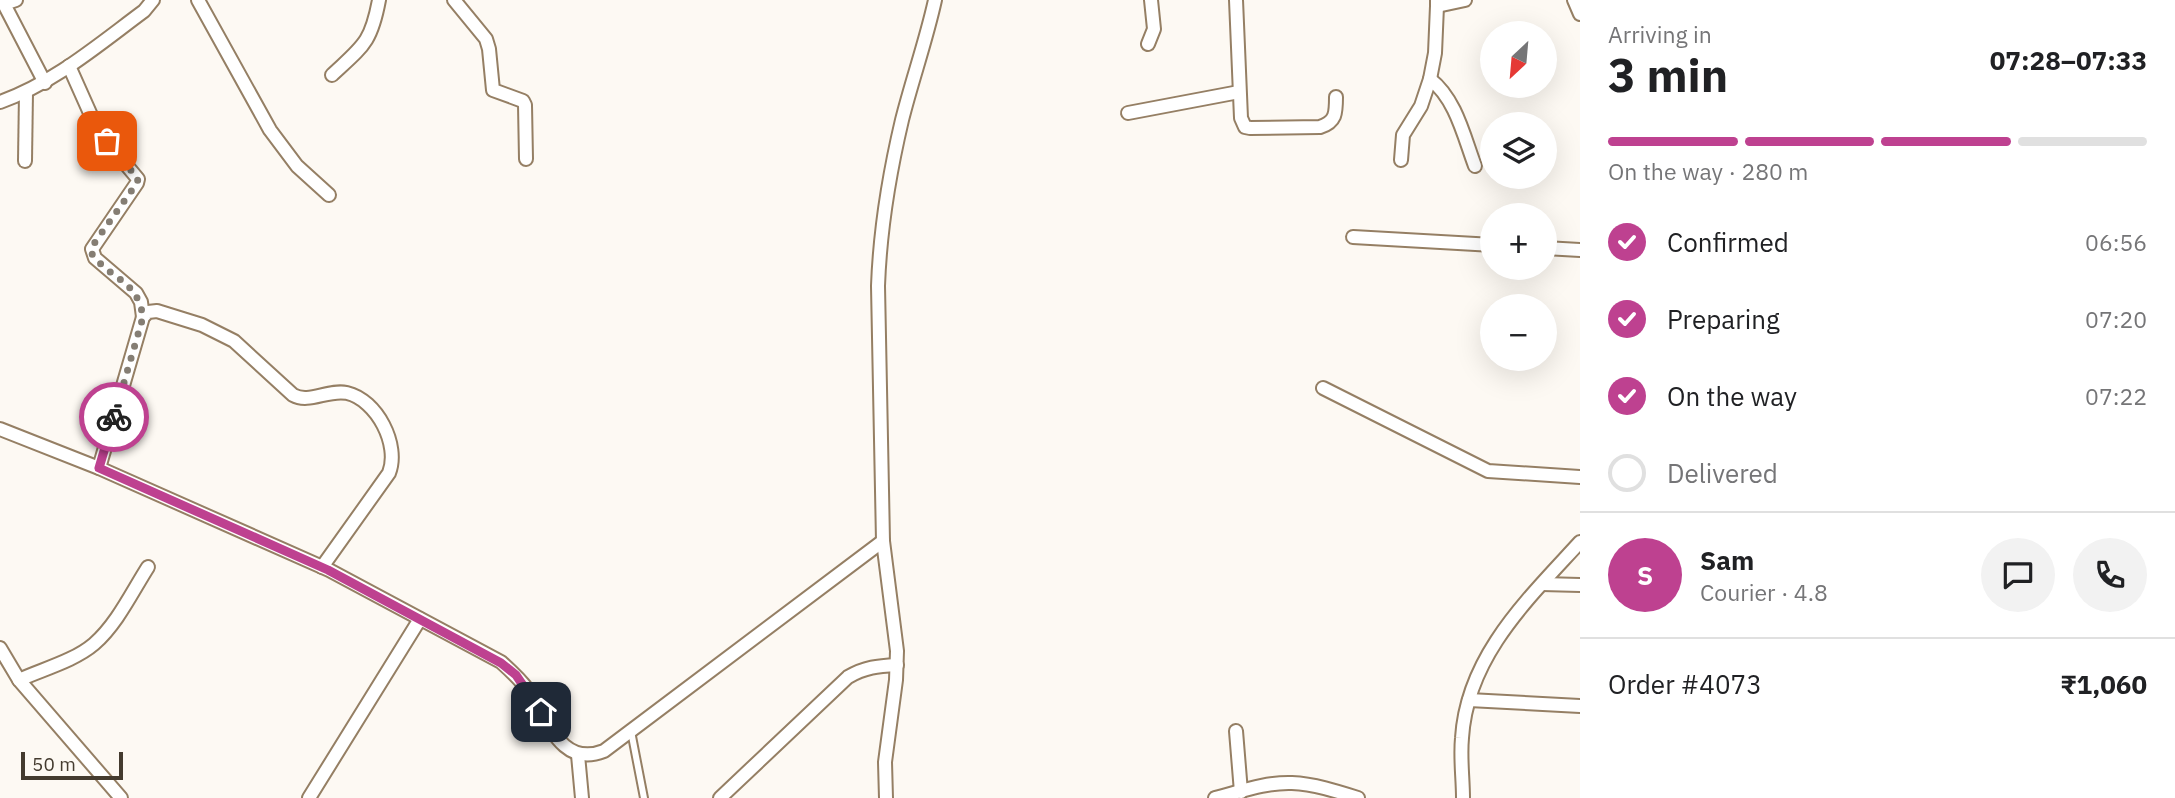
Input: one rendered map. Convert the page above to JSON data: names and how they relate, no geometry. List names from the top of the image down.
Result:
{
  "scale_bar": "50 m",
  "north": "bottom left",
  "page": {
    "heading": ["3 min", "Arriving in", "07:28–07:33"],
    "panel": [
      "Sam",
      "Courier · 4.8",
      "Order #4073",
      "₹1,060"
    ],
    "map_buttons": ["+", "−"],
    "bar": "On the way · 280 m",
    "list": [
      ["Confirmed", "06:56"],
      ["Preparing", "07:20"],
      ["On the way", "07:22"],
      "Delivered"
    ],
    "round": "S",
    "scale": "50 m"
  }
}
